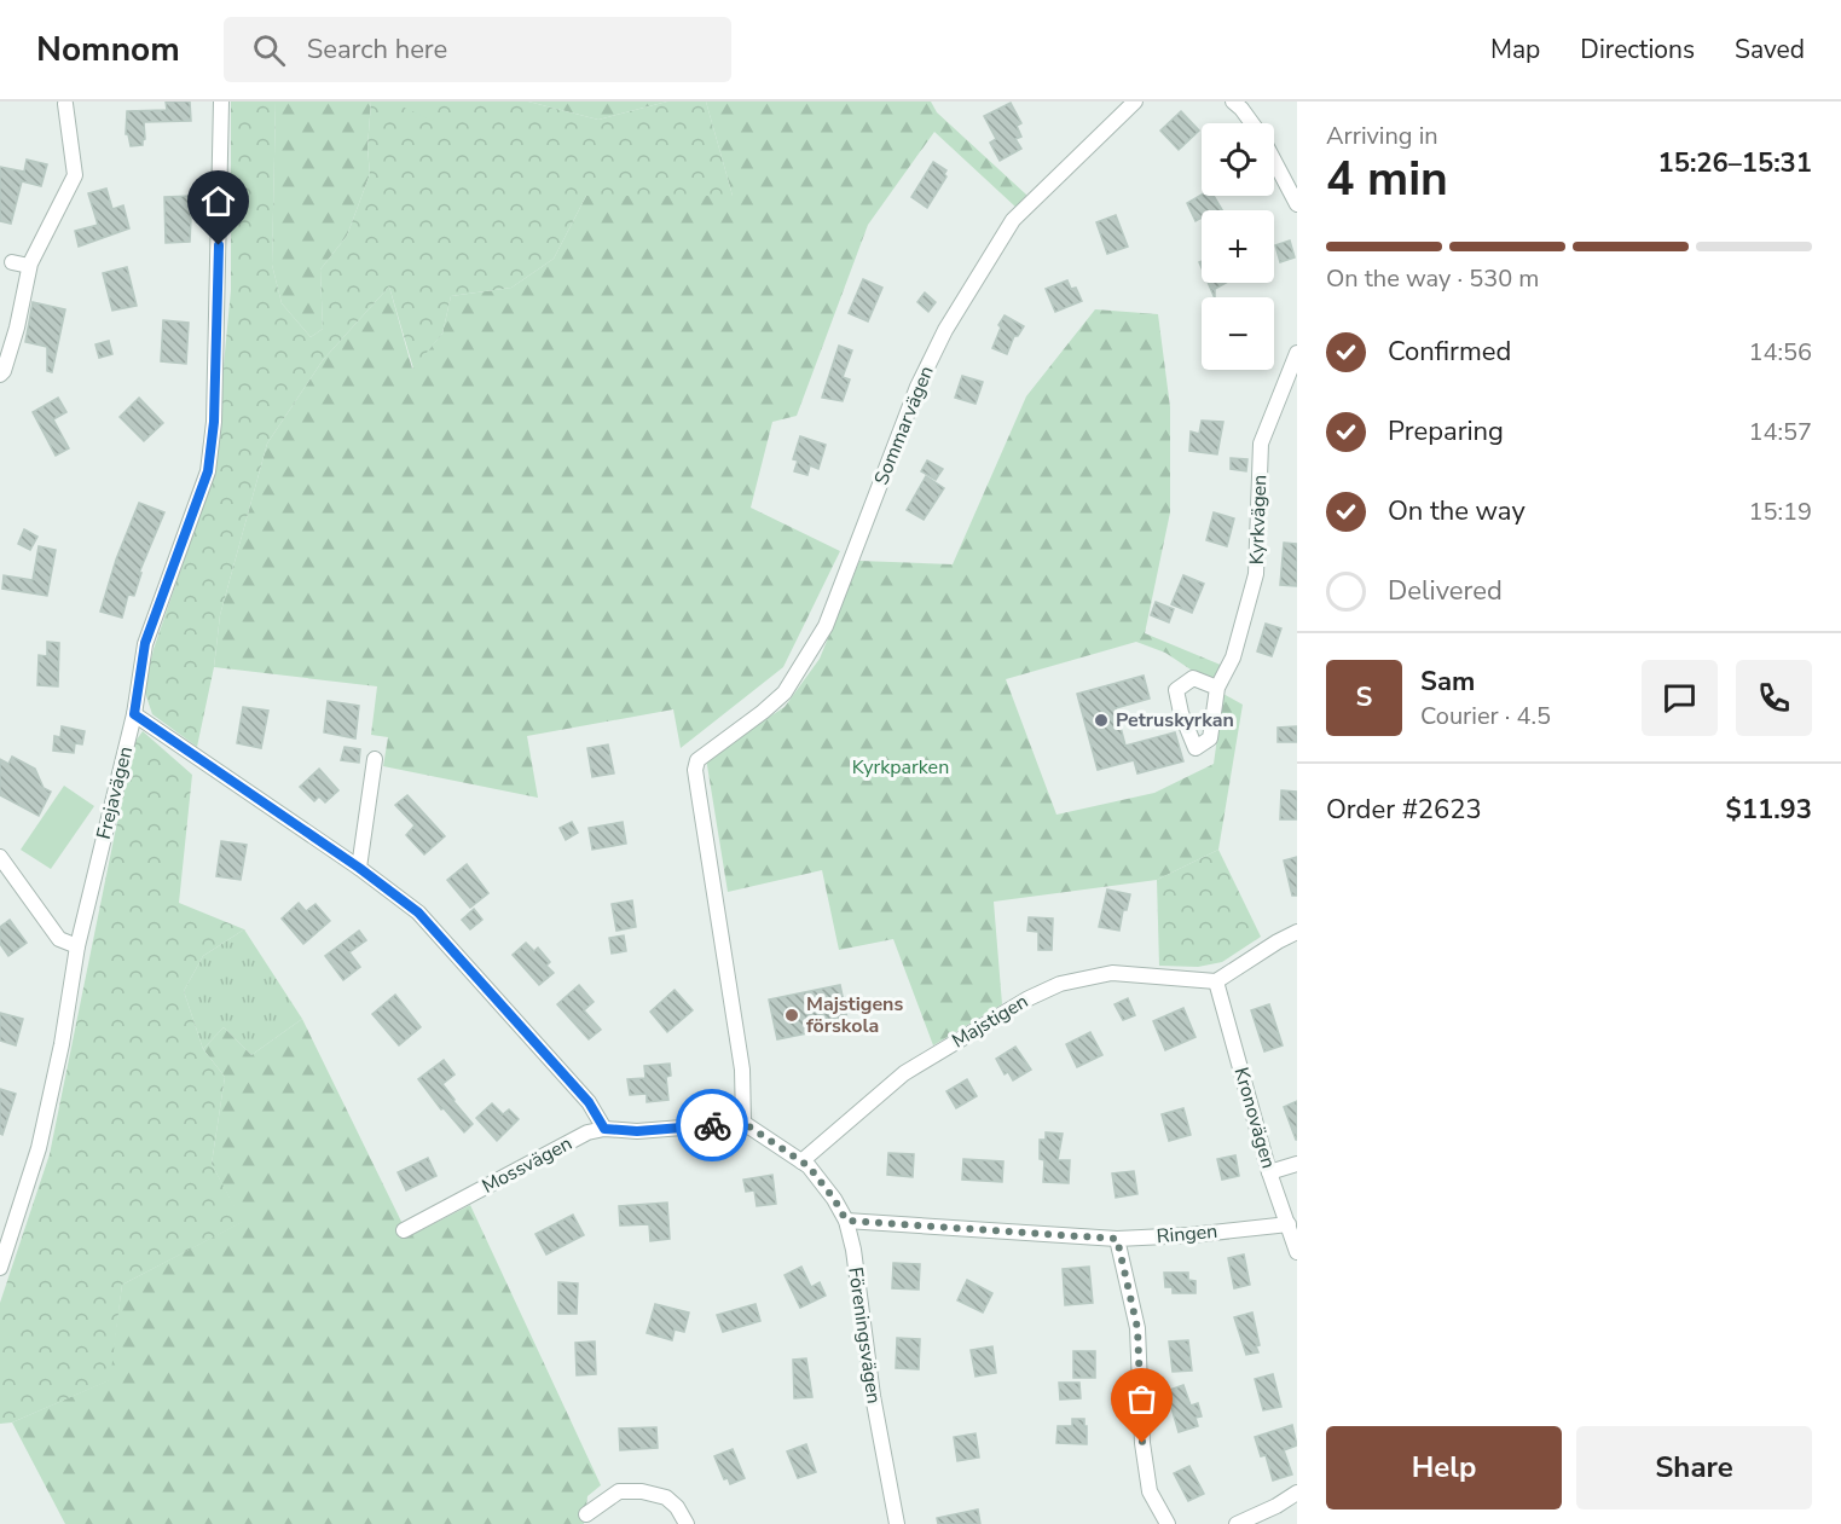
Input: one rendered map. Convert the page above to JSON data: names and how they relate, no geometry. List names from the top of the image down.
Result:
{
  "streets": {
    "street": [
      "Sommarvägen",
      "Kyrkvägen",
      "Frejavägen",
      "Majstigen",
      "Kronovägen",
      "Mossvägen",
      "Ringen",
      "Föreningsvägen"
    ]
  },
  "crossings": [
    ["Sommarvägen", "Mossvägen"],
    ["Sommarvägen", "Föreningsvägen"],
    ["Majstigen", "Kronovägen"],
    ["Majstigen", "Föreningsvägen"],
    ["Kronovägen", "Ringen"],
    ["Mossvägen", "Föreningsvägen"],
    ["Ringen", "Föreningsvägen"]
  ],
  "parks": ["Kyrkparken"],
  "places": ["Petruskyrkan", "Majstigens förskola"],
  "page": {
    "header": "Nomnom",
    "search": "Search here",
    "nav": ["Map", "Directions", "Saved"],
    "heading": ["4 min", "Arriving in", "15:26–15:31"],
    "panel": [
      "Sam",
      "Courier · 4.5",
      "Order #2623",
      "$11.93"
    ],
    "map_buttons": ["+", "−"],
    "bar": "On the way · 530 m",
    "list": [
      ["Confirmed", "14:56"],
      ["Preparing", "14:57"],
      ["On the way", "15:19"],
      "Delivered"
    ],
    "round": "S",
    "buttons": ["Help", "Share"]
  }
}
